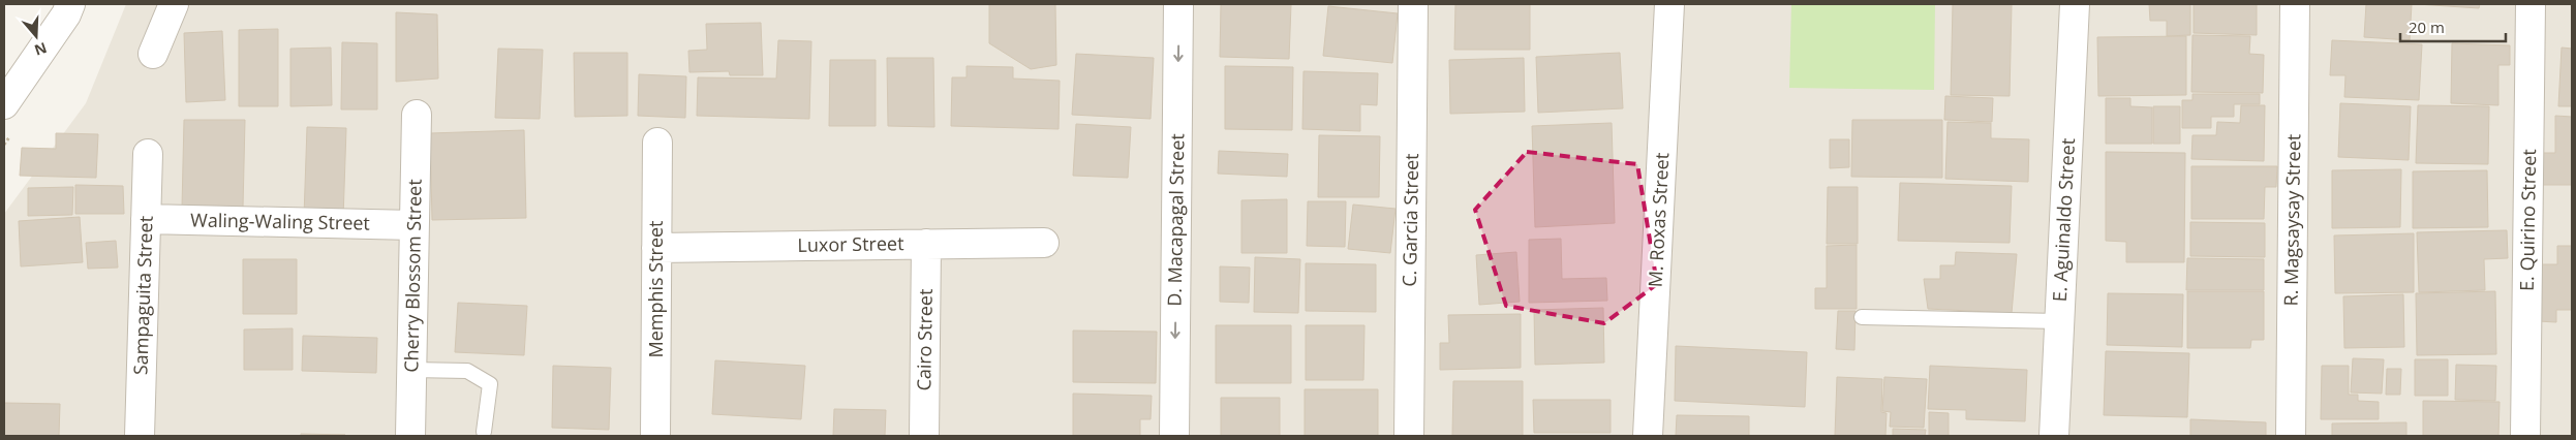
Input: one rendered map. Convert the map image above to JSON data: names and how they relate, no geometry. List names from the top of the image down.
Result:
{
  "streets": {
    "street": [
      "D. Macapagal Street",
      "C. Garcia Street",
      "M. Roxas Street",
      "E. Aguinaldo Street",
      "R. Magsaysay Street",
      "E. Quirino Street",
      "Waling-Waling Street",
      "Luxor Street",
      "Cherry Blossom Street",
      "Memphis Street",
      "Sampaguita Street",
      "Cairo Street"
    ]
  },
  "crossings": [
    ["Waling-Waling Street", "Cherry Blossom Street"],
    ["Waling-Waling Street", "Sampaguita Street"],
    ["Luxor Street", "Memphis Street"],
    ["Luxor Street", "Cairo Street"]
  ],
  "one_way": ["D. Macapagal Street"],
  "scale_bar": "20 m",
  "north": "bottom"
}
